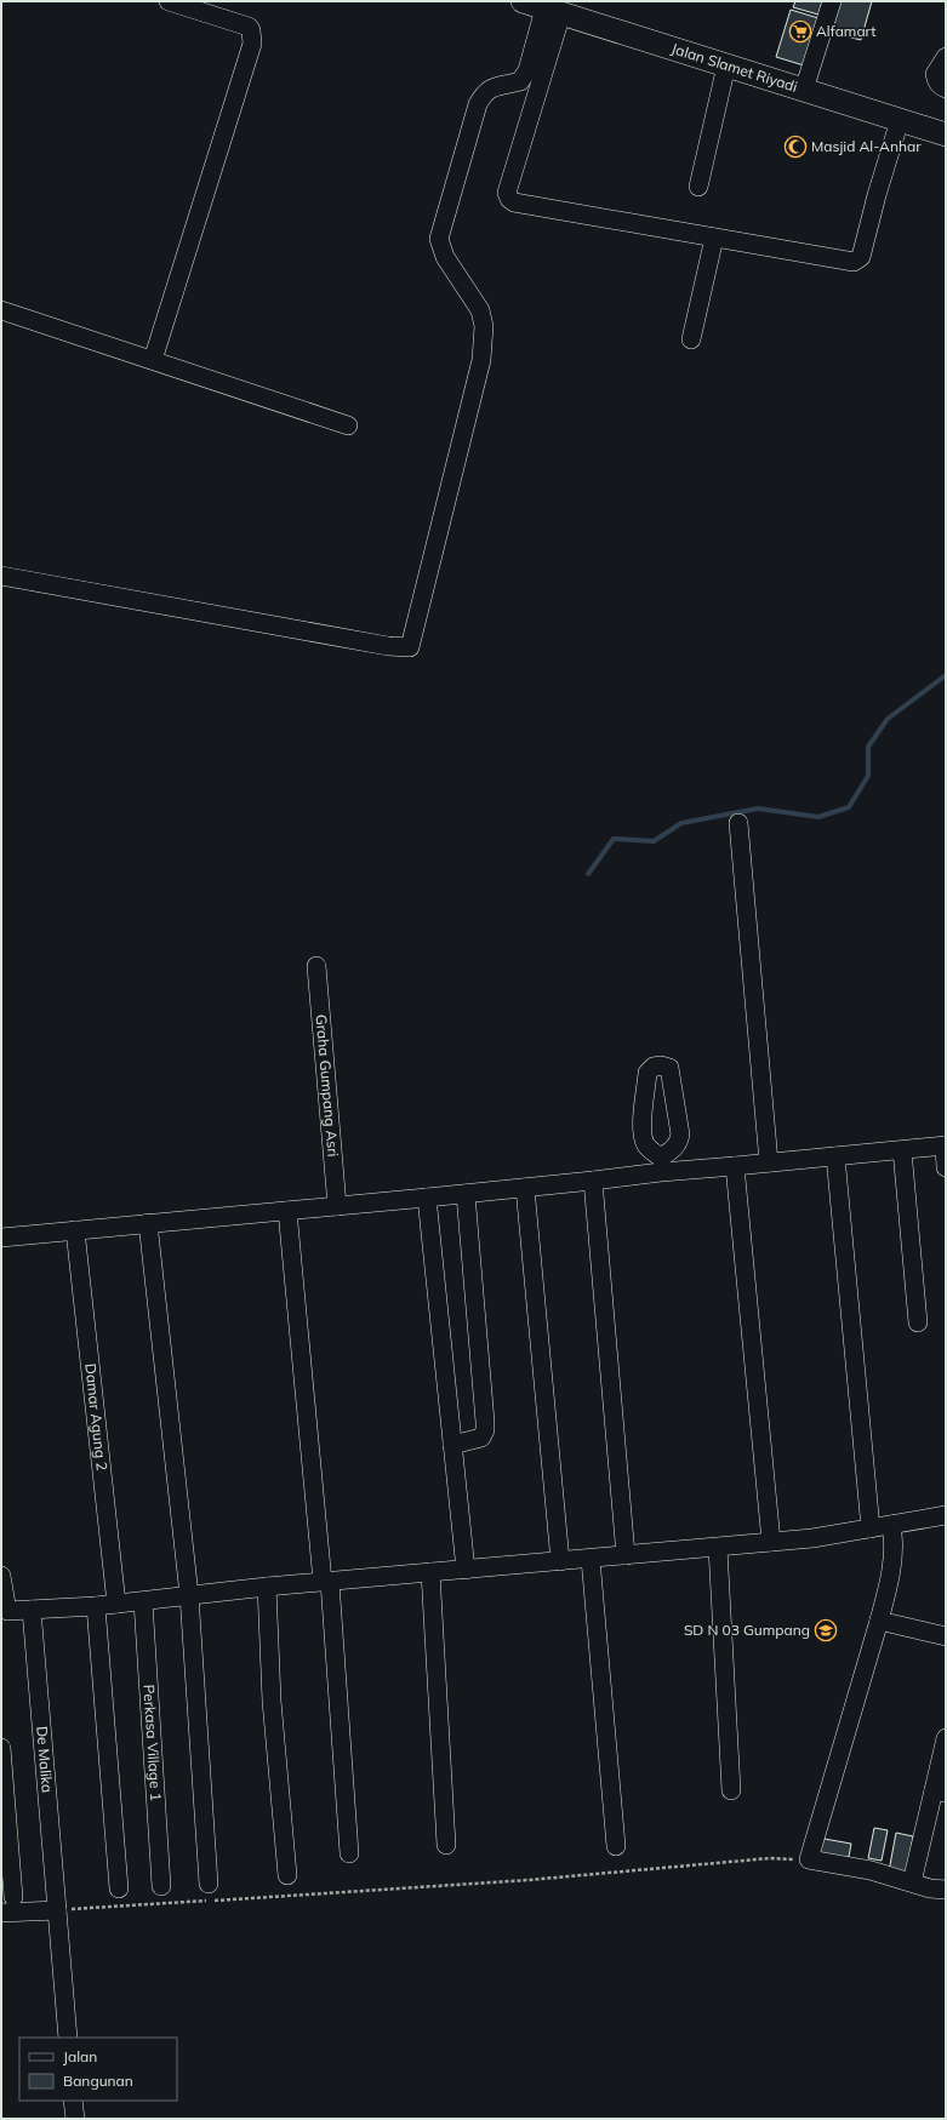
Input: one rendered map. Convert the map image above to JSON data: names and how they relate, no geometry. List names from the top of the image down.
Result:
{
  "streets": {
    "main road": ["Jalan Slamet Riyadi"],
    "street": [
      "Graha Gumpang Asri",
      "Damar Agung 2",
      "Perkasa Village 1",
      "De Malika"
    ]
  },
  "places": {
    "supermarket": ["Alfamart"],
    "mosque": ["Masjid Al-Anhar"],
    "school or university": ["SD N 03 Gumpang"]
  },
  "legend": ["Jalan", "Bangunan"]
}
